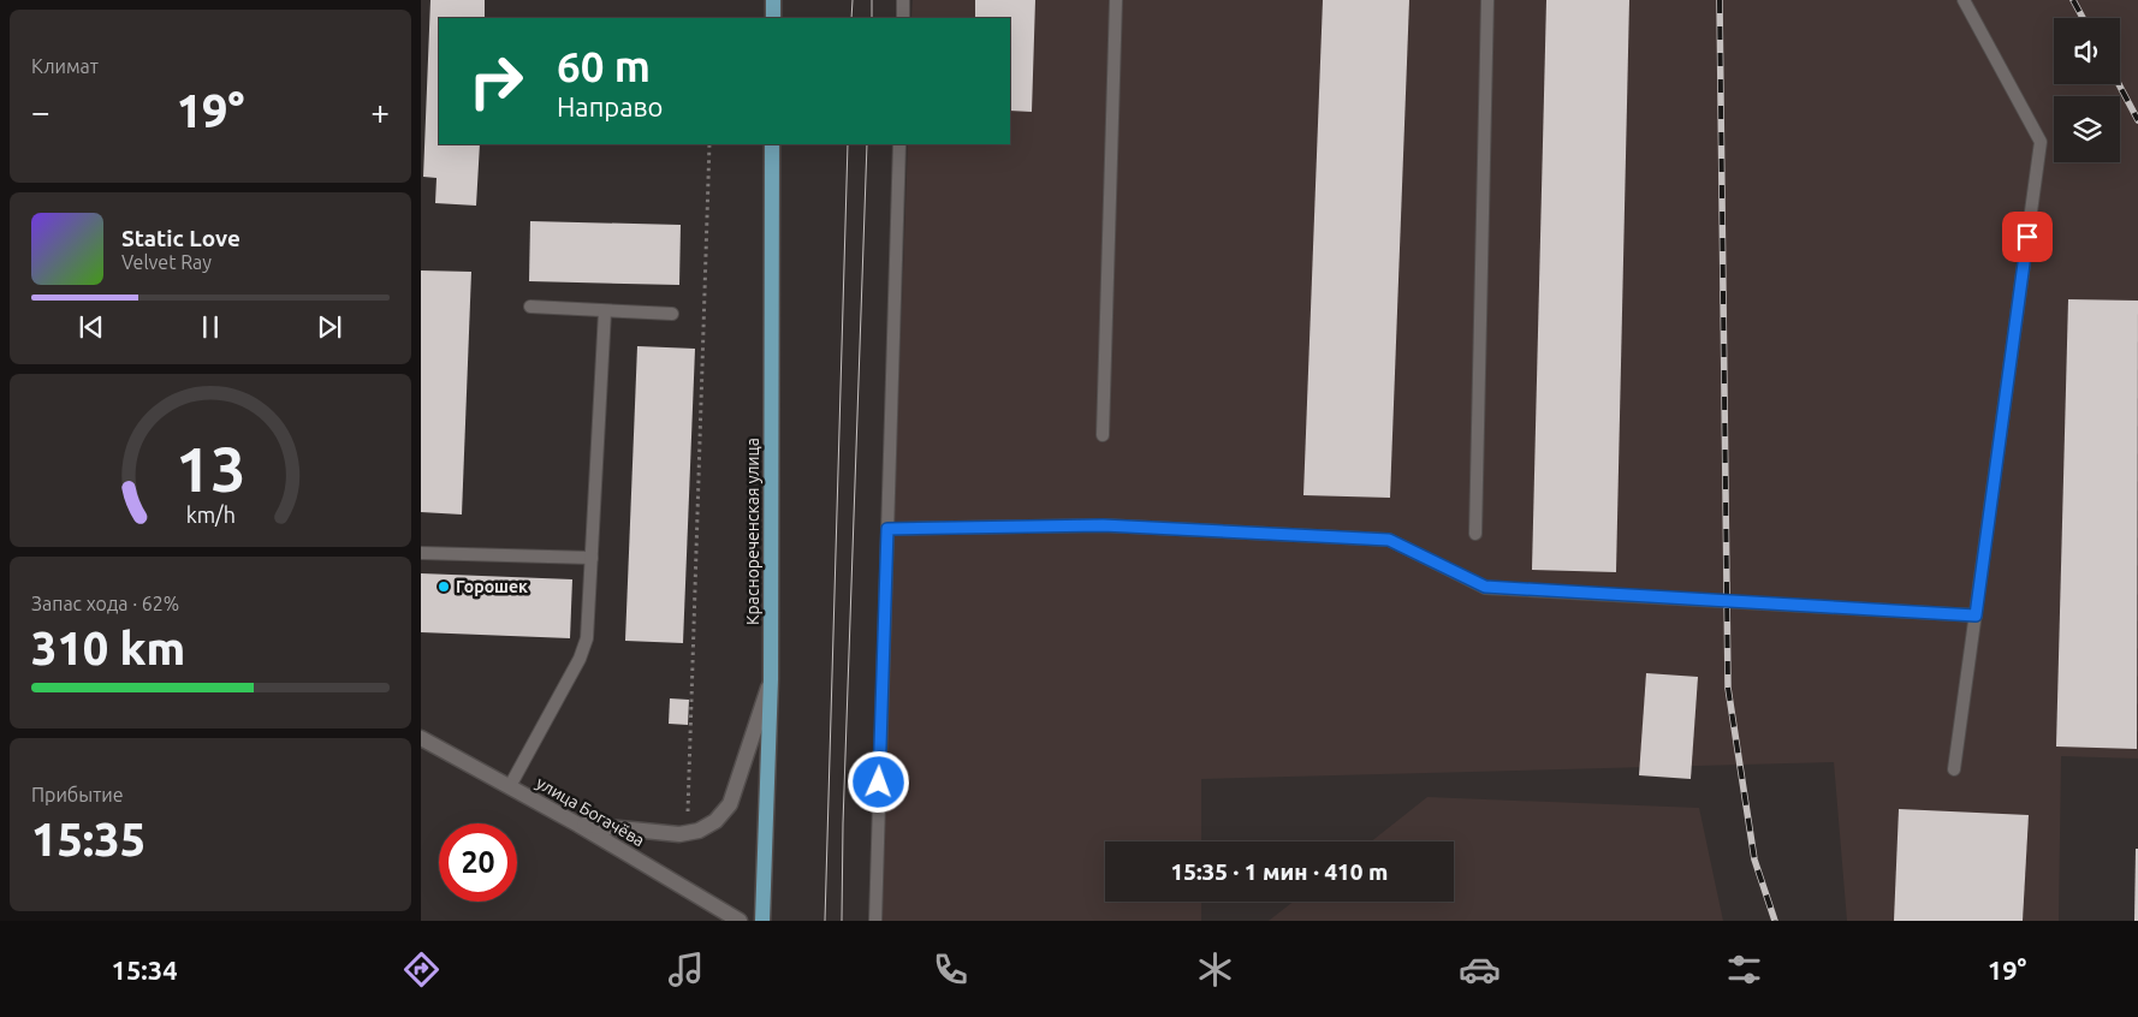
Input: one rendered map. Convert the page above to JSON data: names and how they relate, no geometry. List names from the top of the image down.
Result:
{
  "streets": {
    "main road": ["Краснореченская улица"],
    "street": ["улица Богачёва"]
  },
  "places": ["Горошек"],
  "page": {
    "tile": [
      "Климат",
      ["Запас хода · 62%", "310 km"],
      ["Прибытие", "15:35"]
    ],
    "turn": ["60 m", "Направо"],
    "heat": ["−", "19°", "+"],
    "song": ["Static Love", "Velvet Ray"],
    "limit": "20",
    "trip": "15:35 · 1 мин · 410 m",
    "tabs": ["15:34", "19°"],
    "gauge": ["13", "km/h"]
  }
}
